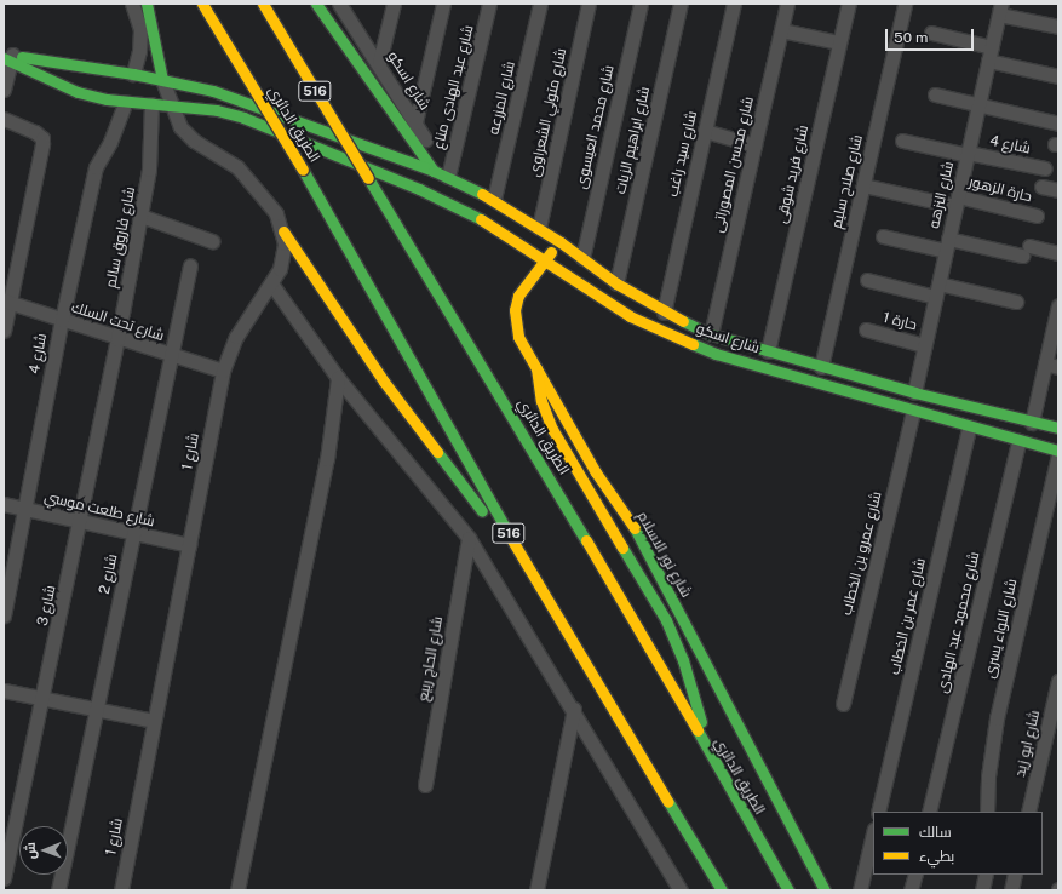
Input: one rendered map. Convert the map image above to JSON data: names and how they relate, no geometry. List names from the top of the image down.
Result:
{
  "streets": {
    "main road": [
      "شارع اسكو",
      "516",
      "الطريق الدائري",
      "شارع نور الاسلام"
    ],
    "street": [
      "شارع عبد الهادى مناع",
      "شارع المزرعه",
      "شارع متولي الشعراوى",
      "شارع محمد العيسوى",
      "شارع ابراهيم الزيات",
      "شارع 4",
      "شارع سيد راغب",
      "شارع محسن المصوراتى",
      "شارع فريد شوقى",
      "شارع صلاح سليم",
      "حارة الزهور",
      "شارع النزهه",
      "شارع فاروق سالم",
      "شارع تحت السلك",
      "حارة 1",
      "شارع 1",
      "شارع طلعت موسي",
      "شارع عمرو بن الخطاب",
      "شارع 2",
      "شارع 3",
      "شارع عمر بن الخطاب",
      "شارع محمود عبد الهادى",
      "شارع اللواء يسرى",
      "شارع الحاج ربيع",
      "شارع ابو زيد"
    ]
  },
  "crossings": [
    ["شارع اسكو", "شارع عبد الهادى مناع"],
    ["شارع اسكو", "شارع المزرعه"],
    ["شارع اسكو", "شارع متولي الشعراوى"],
    ["شارع اسكو", "شارع محمد العيسوى"],
    ["شارع اسكو", "شارع ابراهيم الزيات"],
    ["شارع اسكو", "شارع 4"],
    ["شارع اسكو", "شارع سيد راغب"],
    ["شارع اسكو", "شارع محسن المصوراتى"],
    ["شارع اسكو", "شارع فريد شوقى"],
    ["شارع اسكو", "شارع صلاح سليم"],
    ["شارع اسكو", "شارع النزهه"],
    ["شارع اسكو", "شارع فاروق سالم"],
    ["شارع اسكو", "شارع 1"],
    ["شارع اسكو", "شارع عمرو بن الخطاب"],
    ["شارع اسكو", "شارع نور الاسلام"],
    ["شارع اسكو", "شارع عمر بن الخطاب"],
    ["شارع اسكو", "شارع محمود عبد الهادى"],
    ["شارع اسكو", "شارع اللواء يسرى"],
    ["شارع 4", "شارع النزهه"],
    ["شارع 4", "شارع تحت السلك"],
    ["شارع 4", "شارع طلعت موسي"],
    ["شارع صلاح سليم", "حارة الزهور"],
    ["حارة الزهور", "شارع النزهه"],
    ["شارع النزهه", "حارة 1"],
    ["شارع فاروق سالم", "شارع تحت السلك"],
    ["شارع فاروق سالم", "شارع 3"],
    ["شارع تحت السلك", "شارع 1"],
    ["شارع تحت السلك", "شارع 2"],
    ["شارع تحت السلك", "شارع 3"],
    ["شارع 1", "شارع طلعت موسي"],
    ["شارع طلعت موسي", "شارع 2"],
    ["شارع طلعت موسي", "شارع 3"]
  ],
  "legend": ["سالك", "بطيء"],
  "scale_bar": "50 m",
  "north": "left"
}
